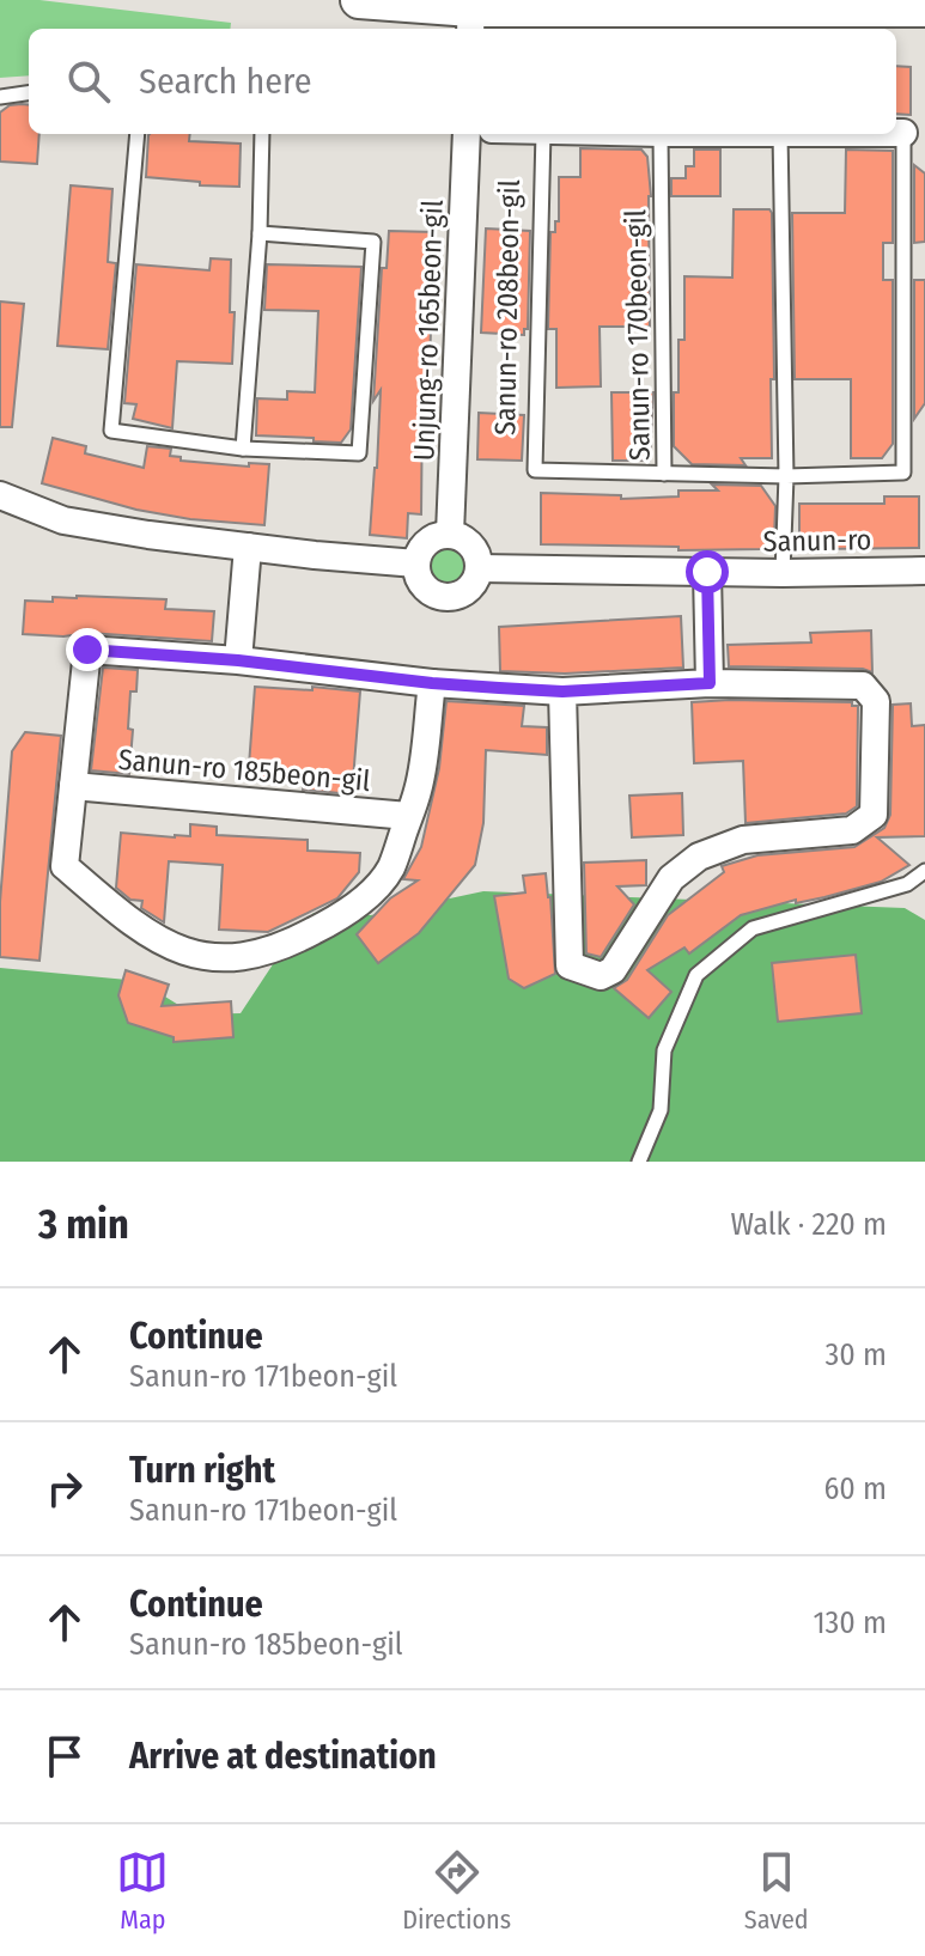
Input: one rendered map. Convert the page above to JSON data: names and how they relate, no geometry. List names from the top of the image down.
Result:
{
  "streets": {
    "street": ["Unjung-ro 165beon-gil", "Sanun-ro", "Sanun-ro 185beon-gil"],
    "lane": ["Sanun-ro 208beon-gil", "Sanun-ro 170beon-gil"]
  },
  "crossings": [
    ["Sanun-ro 208beon-gil", "Sanun-ro 170beon-gil"],
    ["Unjung-ro 165beon-gil", "Sanun-ro"]
  ],
  "page": {
    "search": "Search here",
    "heading": ["3 min", "Walk · 220 m"],
    "list": [
      ["Continue", "Sanun-ro 171beon-gil", "30 m"],
      ["Turn right", "Sanun-ro 171beon-gil", "60 m"],
      ["Continue", "Sanun-ro 185beon-gil", "130 m"],
      "Arrive at destination"
    ],
    "nav": ["Map", "Directions", "Saved"]
  }
}
